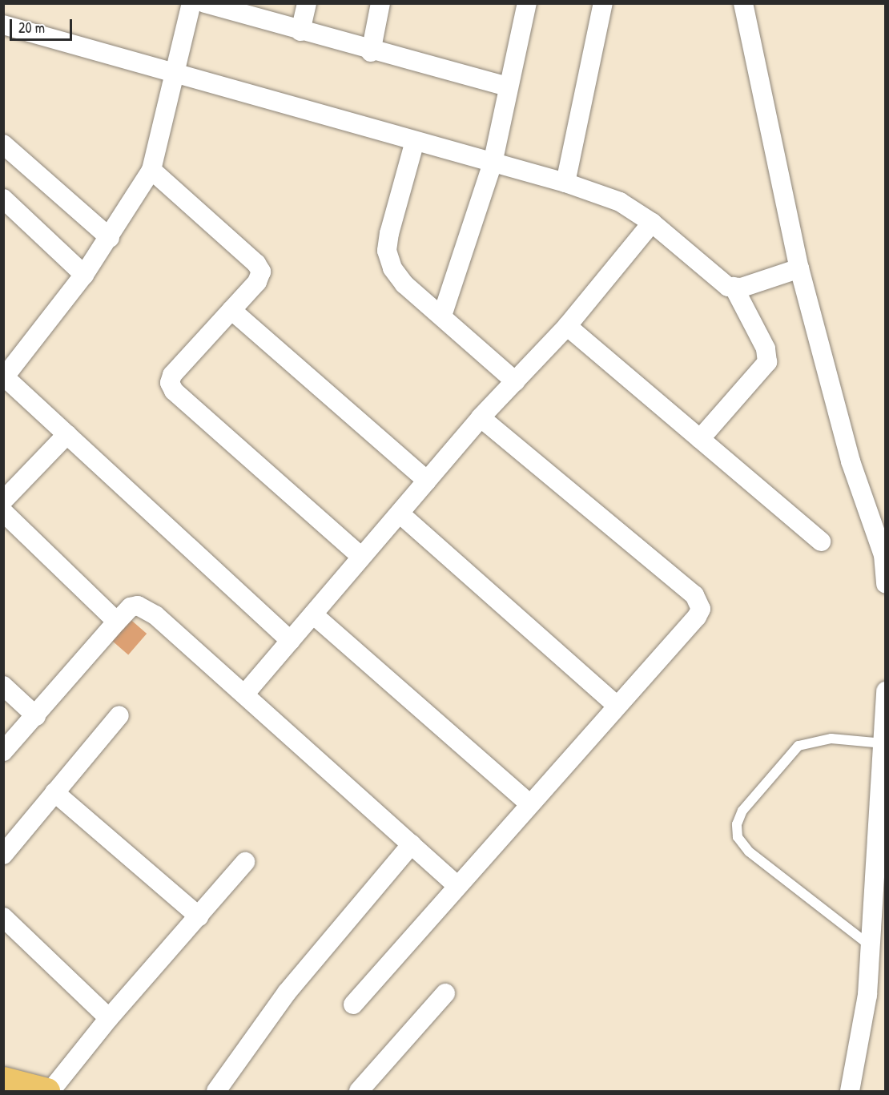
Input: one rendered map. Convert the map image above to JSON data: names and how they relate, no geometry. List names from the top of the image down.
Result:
{
  "scale_bar": "20 m"
}
